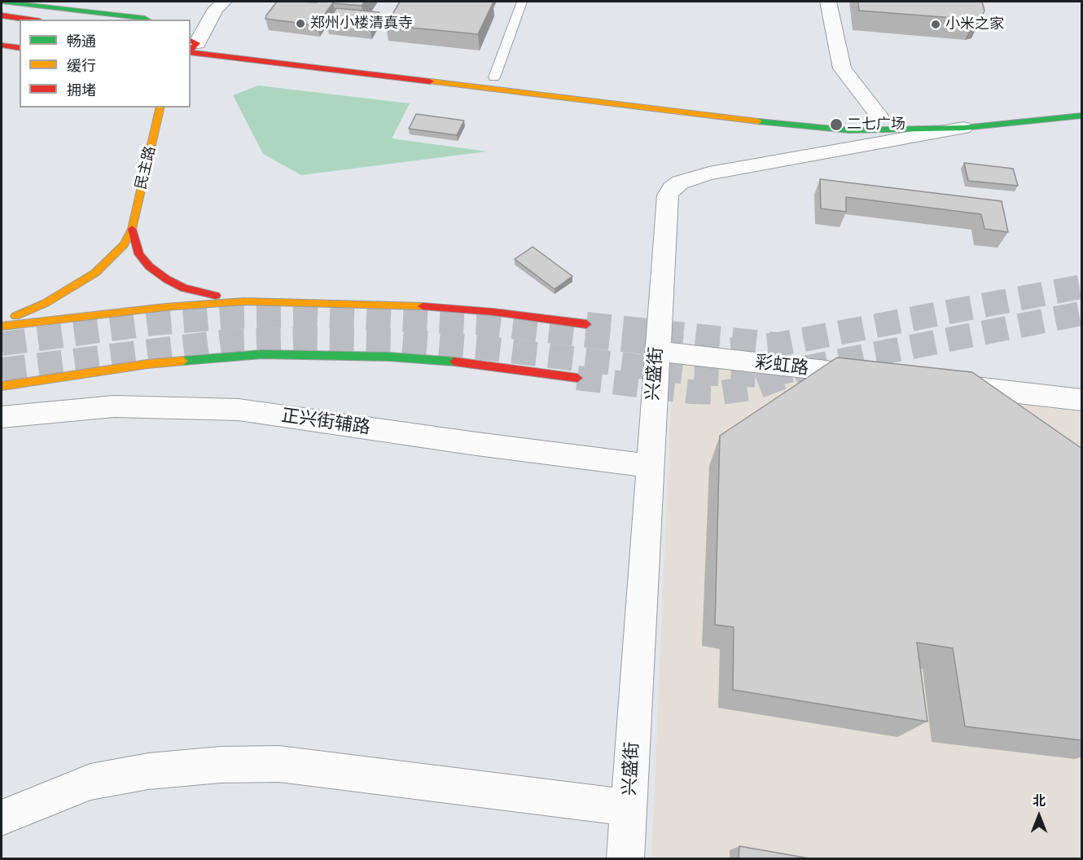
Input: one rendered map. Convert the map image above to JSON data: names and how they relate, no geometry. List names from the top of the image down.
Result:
{
  "streets": {
    "street": [
      "民主路",
      "彩虹路",
      "兴盛街",
      "正兴街辅路"
    ]
  },
  "crossings": [
    ["彩虹路", "兴盛街"],
    ["兴盛街", "正兴街辅路"]
  ],
  "places": ["郑州小楼清真寺", "小米之家", "二七广场"],
  "legend": ["畅通", "缓行", "拥堵"],
  "north": "top"
}
